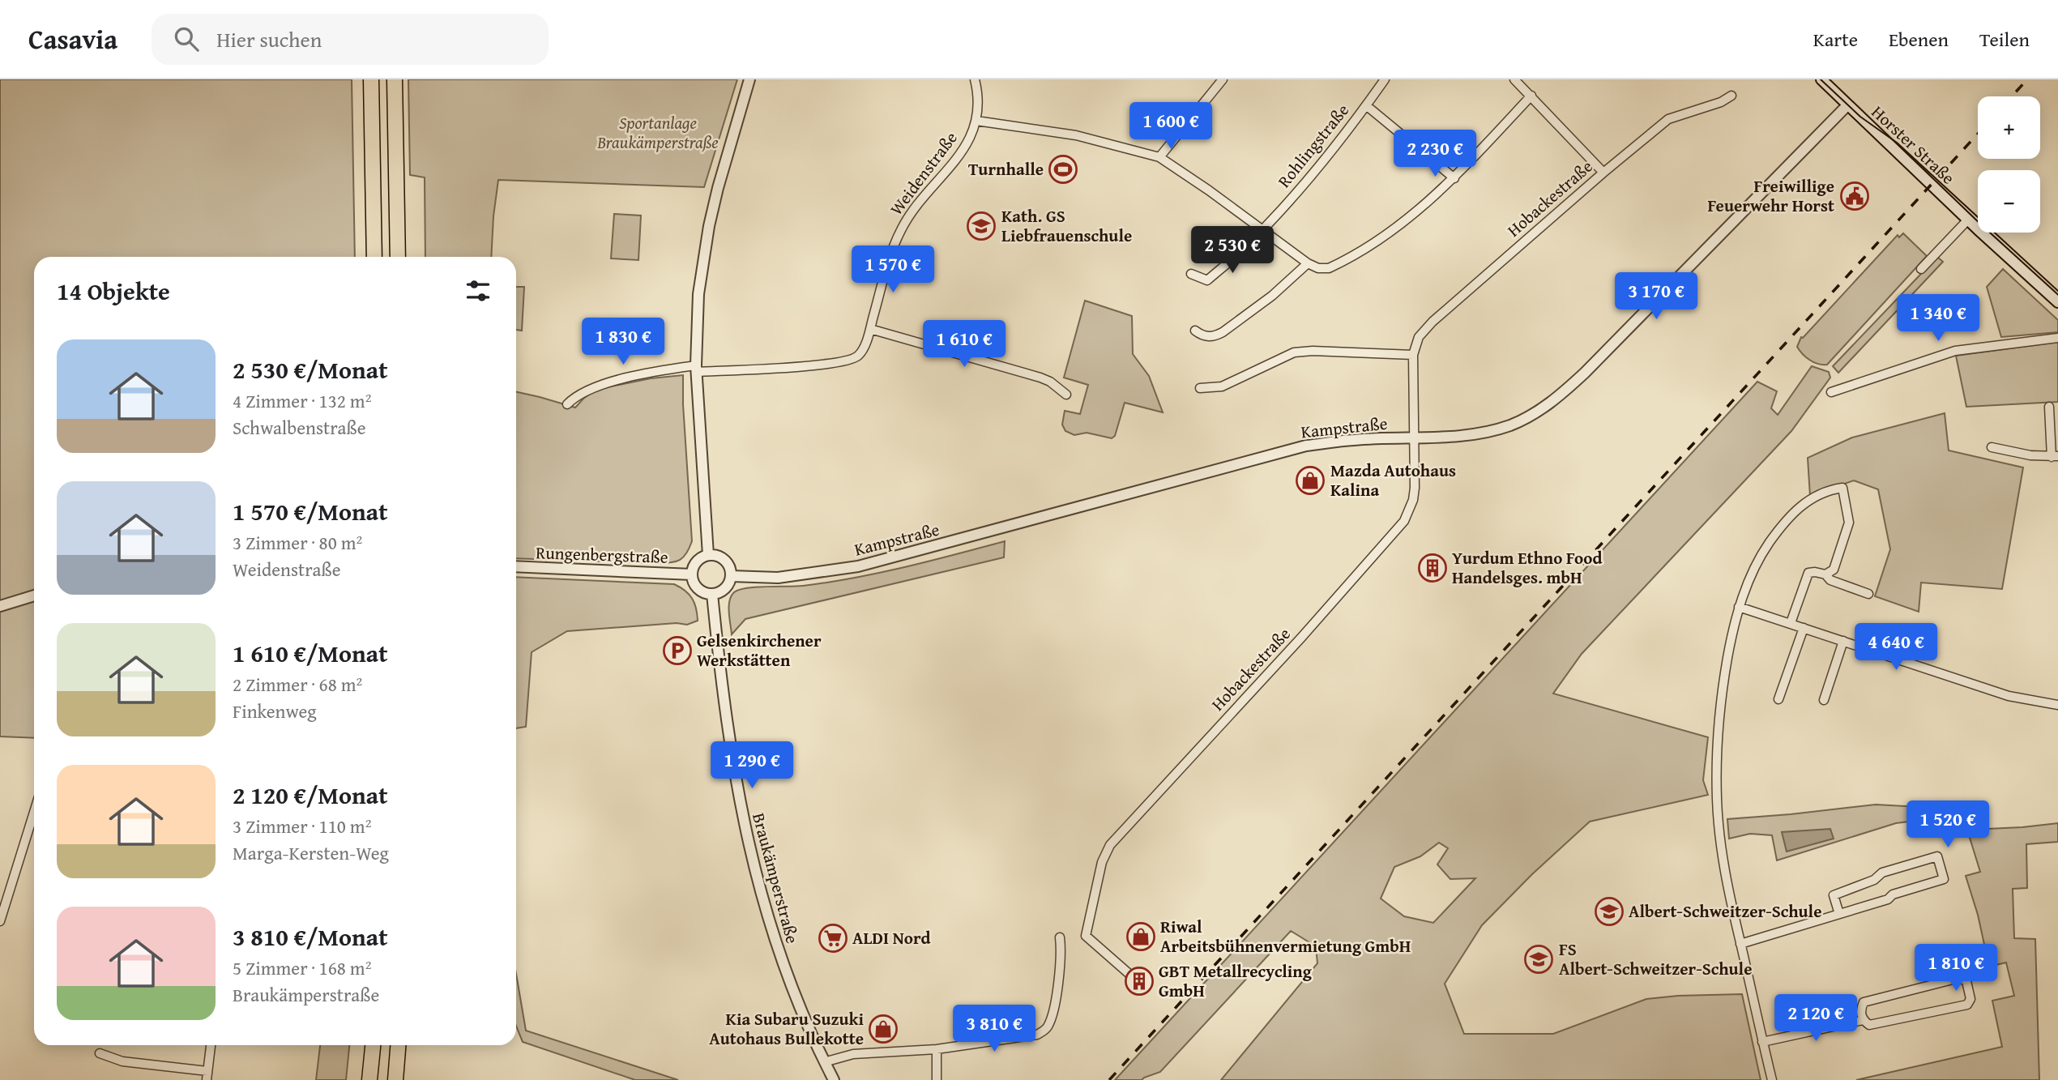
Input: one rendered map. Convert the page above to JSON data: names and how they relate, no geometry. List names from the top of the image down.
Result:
{
  "streets": {
    "street": [
      "Horster Straße",
      "Rohlingstraße",
      "Weidenstraße",
      "Hobackestraße",
      "Kampstraße",
      "Rungenbergstraße",
      "Braukämperstraße"
    ]
  },
  "crossings": [
    ["Horster Straße", "Kampstraße"],
    ["Hobackestraße", "Kampstraße"],
    ["Kampstraße", "Rungenbergstraße"],
    ["Kampstraße", "Braukämperstraße"],
    ["Rungenbergstraße", "Braukämperstraße"]
  ],
  "parks": ["Sportanlage Braukämperstraße"],
  "places": {
    "sports": ["Turnhalle"],
    "public building": ["Freiwillige Feuerwehr Horst"],
    "school or university": ["Kath. GS Liebfrauenschule", "Albert-Schweitzer-Schule", "FS Albert-Schweitzer-Schule"],
    "shop": ["Mazda Autohaus Kalina", "Riwal Arbeitsbühnenvermietung GmbH", "Kia Subaru Suzuki Autohaus Bullekotte"],
    "building": ["Yurdum Ethno Food Handelsges. mbH", "GBT Metallrecycling GmbH"],
    "parking": ["Gelsenkirchener Werkstätten"],
    "supermarket": ["ALDI Nord"]
  },
  "page": {
    "header": "Casavia",
    "search": "Hier suchen",
    "nav": ["Karte", "Ebenen", "Teilen"],
    "map_buttons": ["+", "−"],
    "price": [
      "1 600 €",
      "2 230 €",
      "2 530 €",
      "1 570 €",
      "3 170 €",
      "1 340 €",
      "1 830 €",
      "1 610 €",
      "4 640 €",
      "1 290 €",
      "1 520 €",
      "1 810 €",
      "2 120 €",
      "3 810 €"
    ],
    "heading": "14 Objekte",
    "list": [
      {
        "name": "2 530 €/Monat",
        "note": "4 Zimmer · 132 m² · Schwalbenstraße"
      },
      {
        "name": "1 570 €/Monat",
        "note": "3 Zimmer · 80 m² · Weidenstraße"
      },
      {
        "name": "1 610 €/Monat",
        "note": "2 Zimmer · 68 m² · Finkenweg"
      },
      {
        "name": "2 120 €/Monat",
        "note": "3 Zimmer · 110 m² · Marga-Kersten-Weg"
      },
      {
        "name": "3 810 €/Monat",
        "note": "5 Zimmer · 168 m² · Braukämperstraße"
      }
    ]
  }
}
